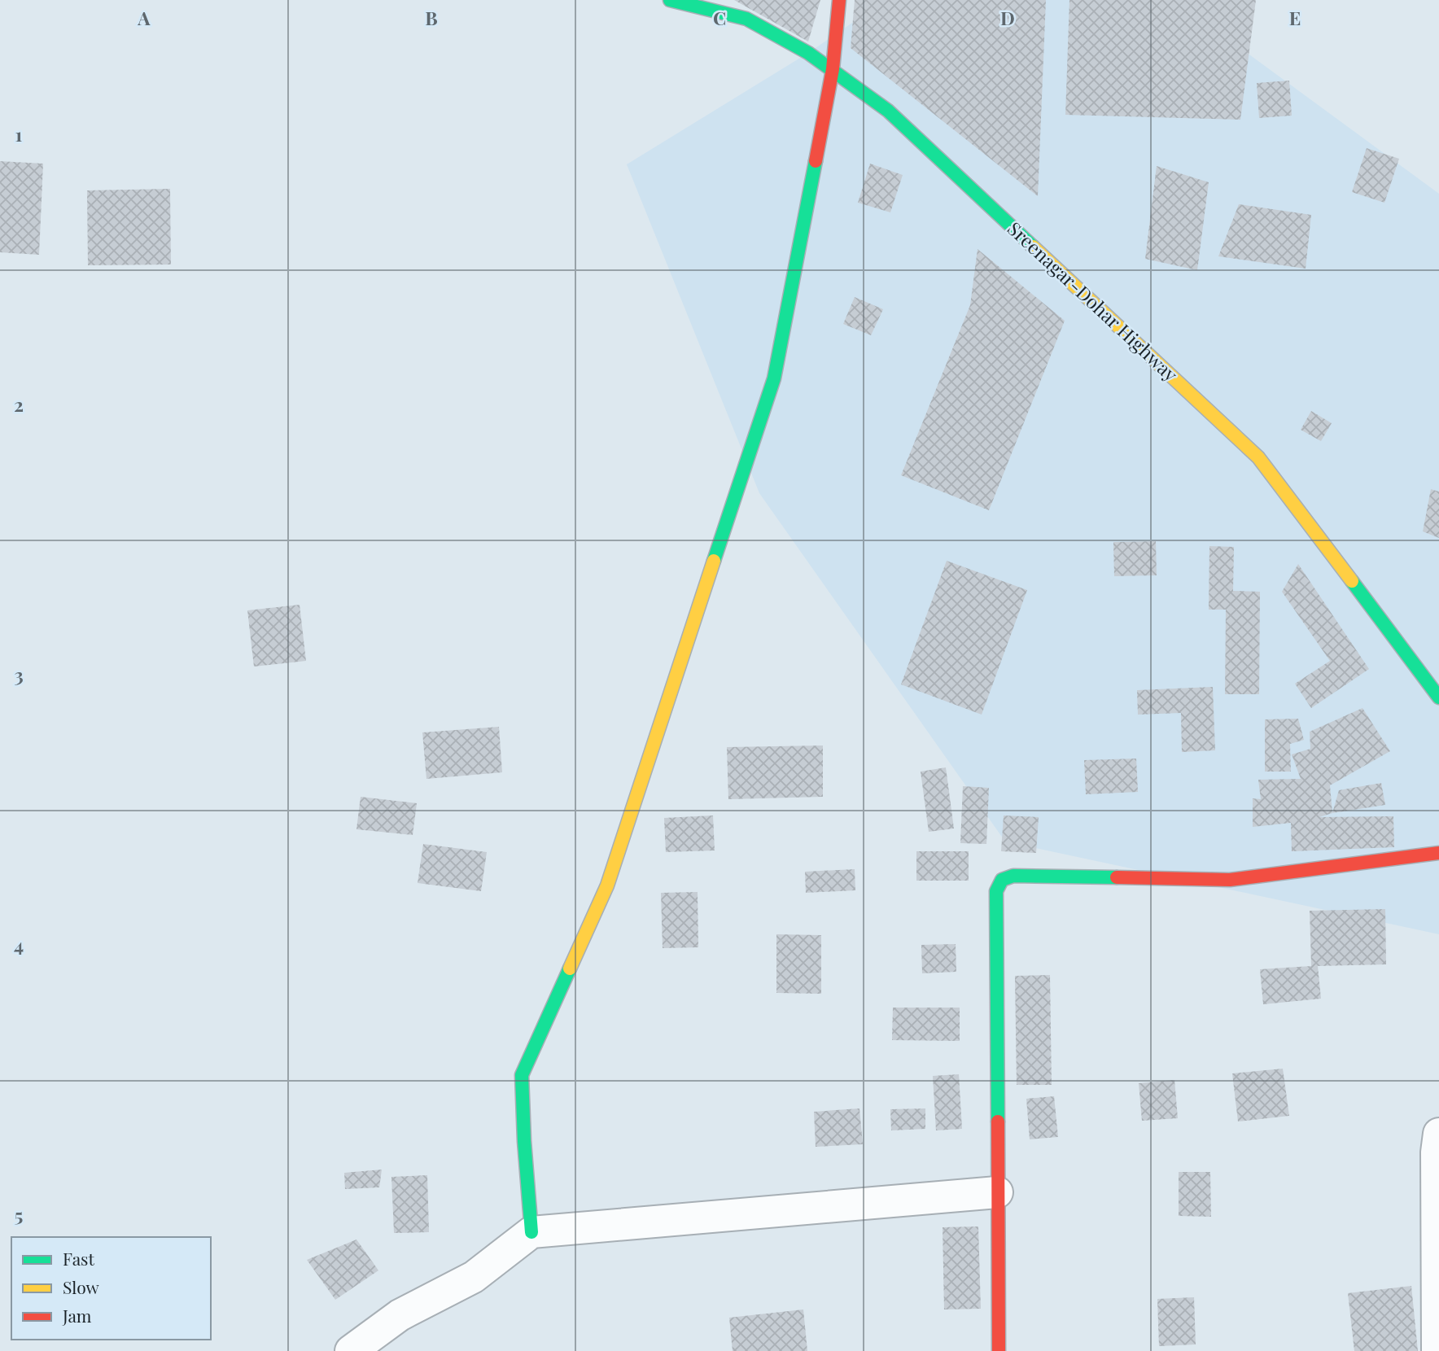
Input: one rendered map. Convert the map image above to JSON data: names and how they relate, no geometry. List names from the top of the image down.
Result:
{
  "streets": {
    "street": ["Sreenagar-Dohar Highway"]
  },
  "legend": ["Fast", "Slow", "Jam"],
  "grid": {
    "columns": [
      "A",
      "B",
      "C",
      "D",
      "E"
    ],
    "rows": [
      "1",
      "2",
      "3",
      "4",
      "5"
    ]
  }
}
